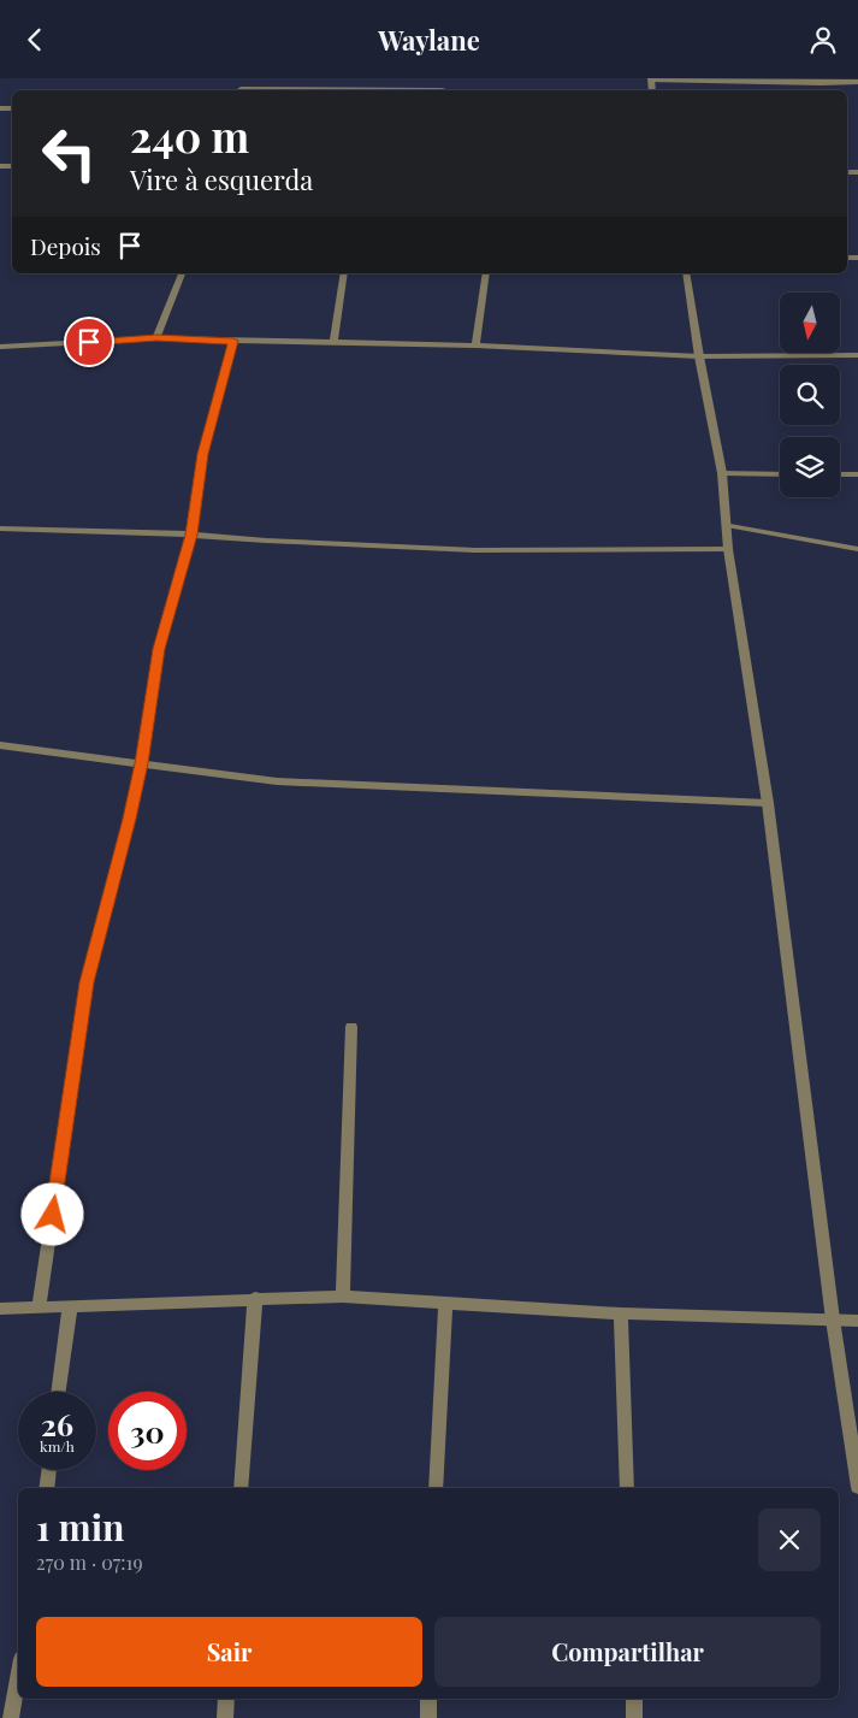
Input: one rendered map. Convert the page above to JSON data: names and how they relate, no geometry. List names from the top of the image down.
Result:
{
  "north": "bottom",
  "page": {
    "header": "Waylane",
    "turn": ["240 m", "Vire à esquerda"],
    "then": "Depois",
    "speed": "26 km/h",
    "limit": "30",
    "heading": ["1 min", "270 m · 07:19"],
    "buttons": ["Sair", "Compartilhar"]
  }
}
